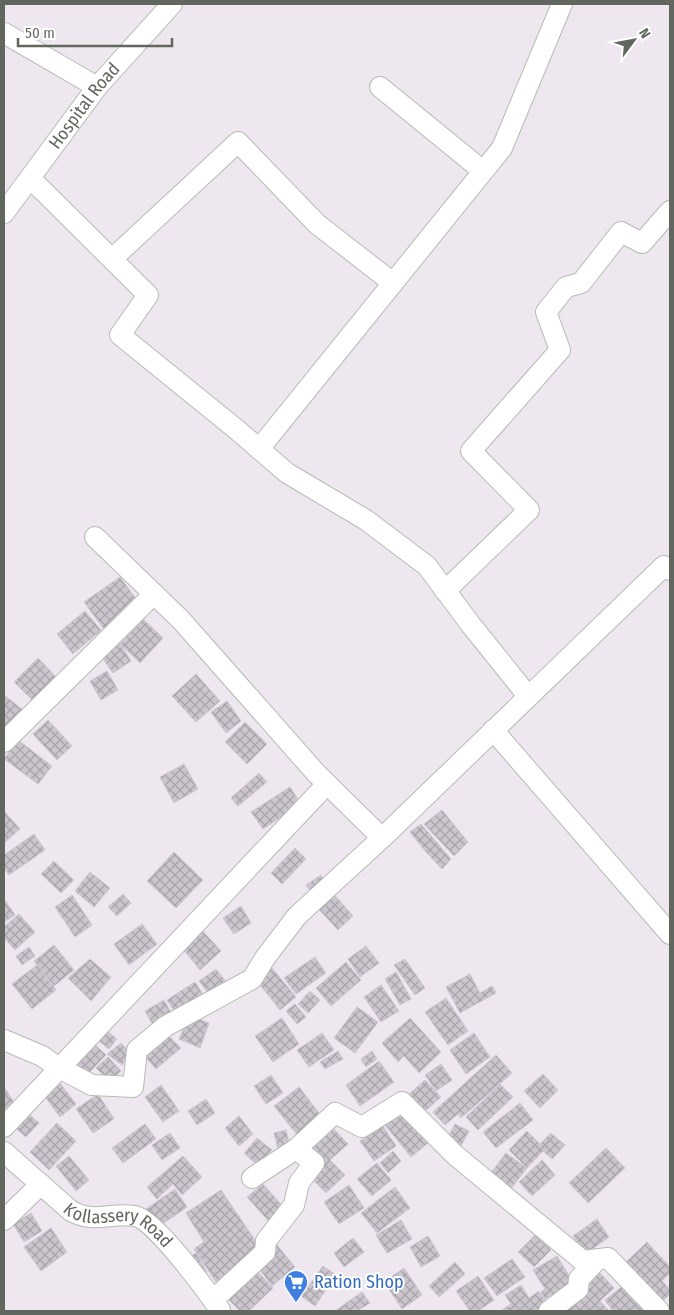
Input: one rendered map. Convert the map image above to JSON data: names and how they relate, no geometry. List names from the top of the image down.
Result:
{
  "streets": {
    "street": ["Hospital Road", "Kollassery Road"]
  },
  "places": {
    "supermarket": ["Ration Shop"]
  },
  "scale_bar": "50 m",
  "north": "top right"
}
